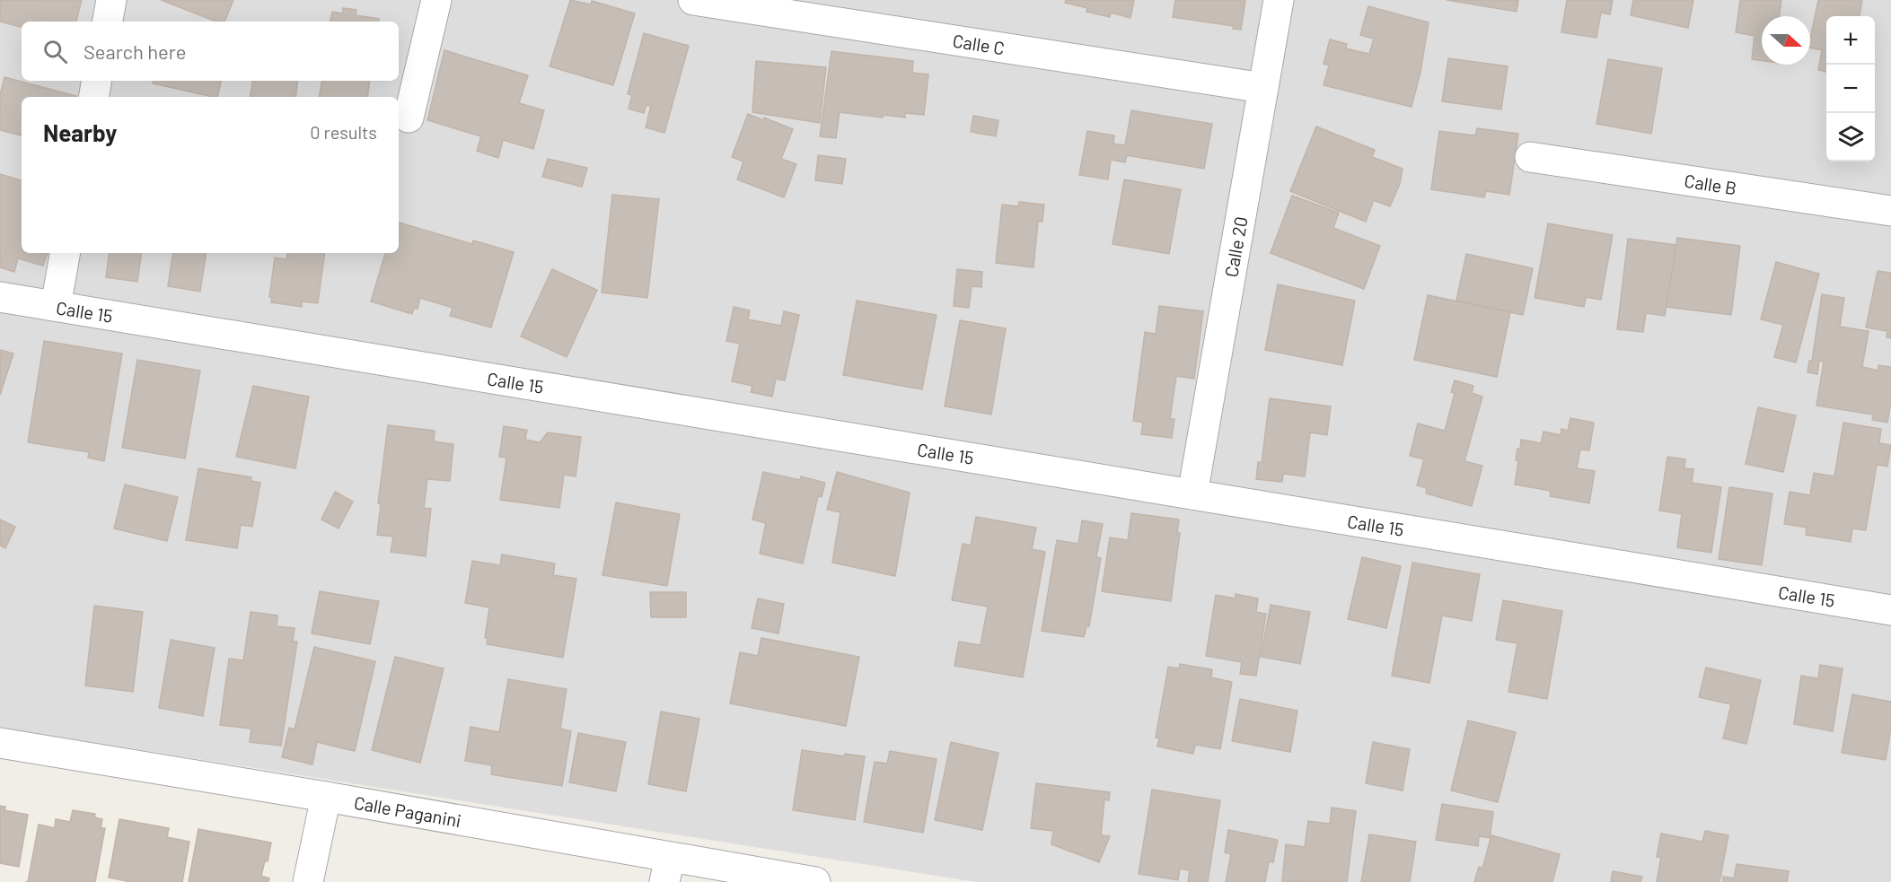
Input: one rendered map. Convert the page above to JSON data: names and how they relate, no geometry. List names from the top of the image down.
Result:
{
  "streets": {
    "street": [
      "Calle C",
      "Calle B",
      "Calle 20",
      "Calle 15",
      "Calle Paganini"
    ]
  },
  "crossings": [
    ["Calle C", "Calle 20"],
    ["Calle 20", "Calle 15"]
  ],
  "north": "right",
  "page": {
    "map_buttons": ["+", "−"],
    "search": "Search here",
    "heading": ["Nearby", "0 results"]
  }
}
